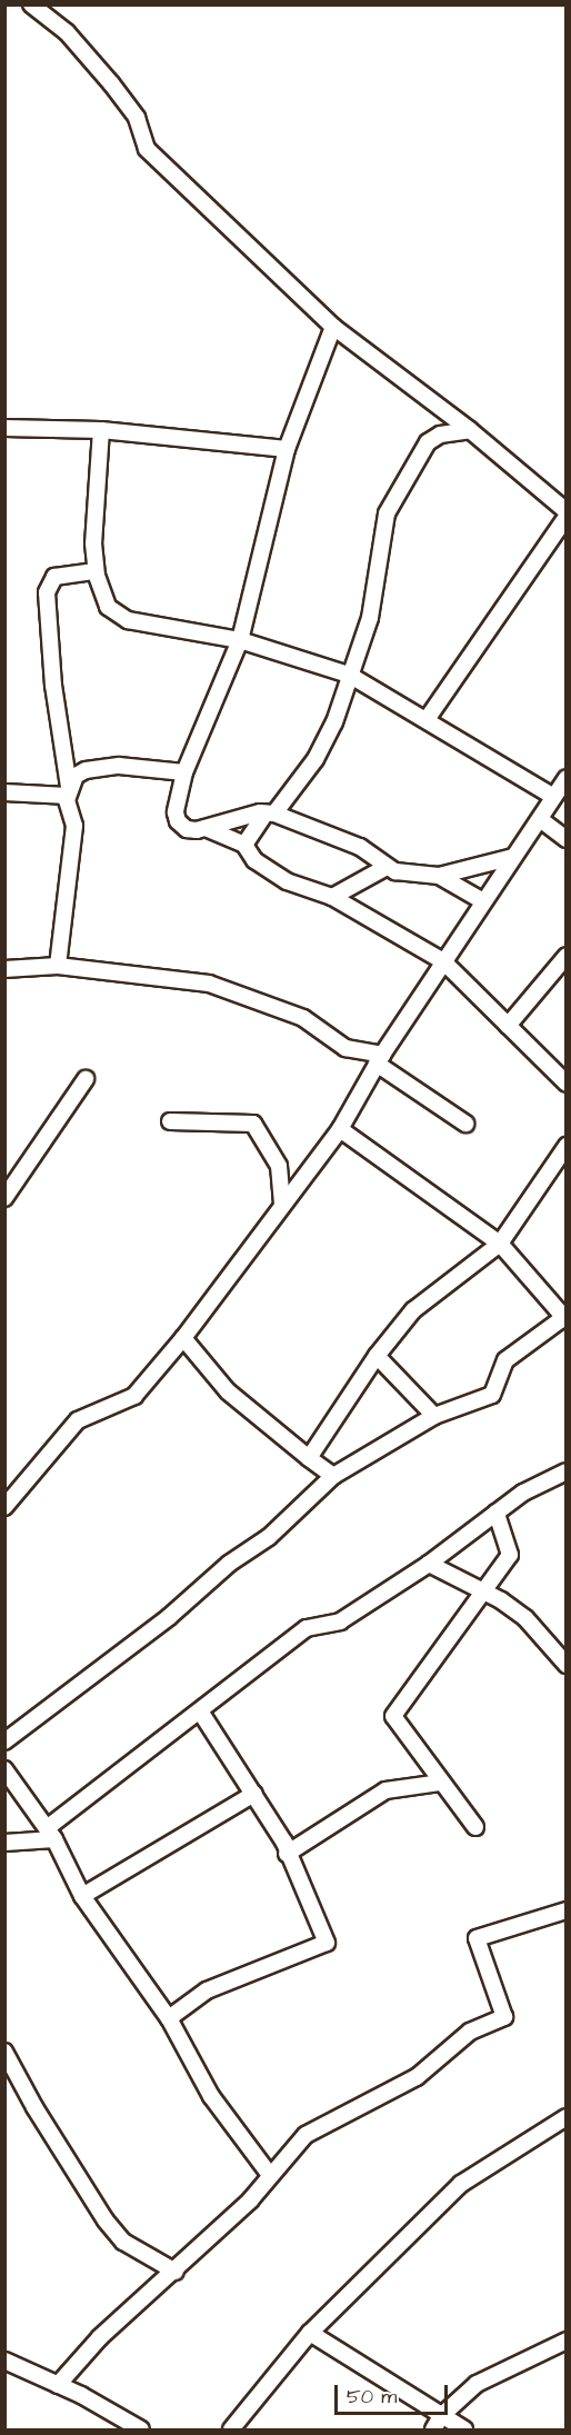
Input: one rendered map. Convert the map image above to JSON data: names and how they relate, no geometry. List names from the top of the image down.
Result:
{
  "scale_bar": "50 m"
}
